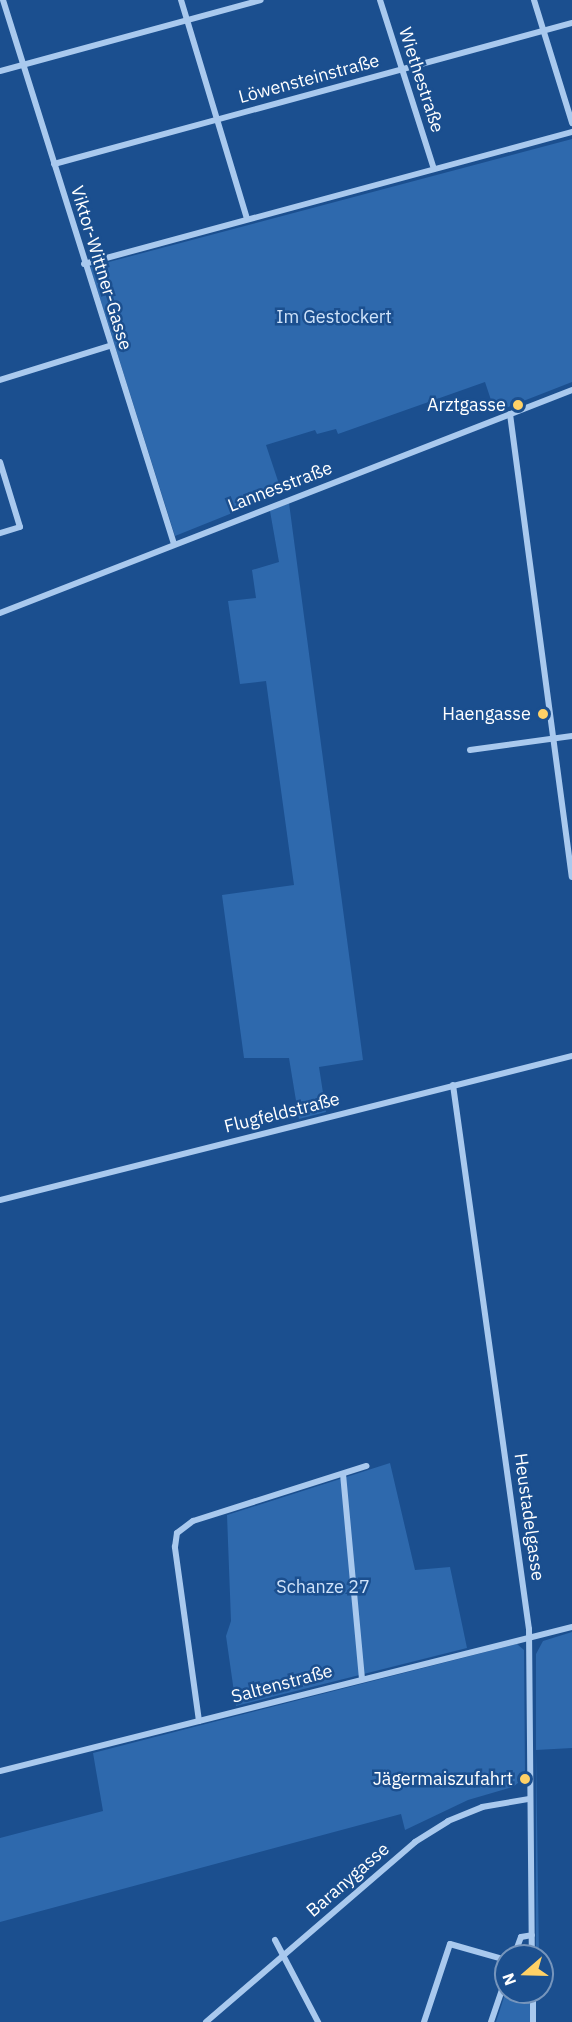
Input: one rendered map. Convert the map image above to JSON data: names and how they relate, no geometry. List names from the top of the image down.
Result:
{
  "streets": {
    "street": [
      "Löwensteinstraße",
      "Wiethestraße",
      "Viktor-Wittner-Gasse",
      "Lannesstraße",
      "Flugfeldstraße",
      "Heustadelgasse",
      "Saltenstraße",
      "Baranygasse"
    ]
  },
  "crossings": [
    ["Löwensteinstraße", "Wiethestraße"],
    ["Löwensteinstraße", "Viktor-Wittner-Gasse"],
    ["Viktor-Wittner-Gasse", "Lannesstraße"],
    ["Flugfeldstraße", "Heustadelgasse"],
    ["Heustadelgasse", "Saltenstraße"],
    ["Heustadelgasse", "Baranygasse"]
  ],
  "parks": ["Im Gestockert", "Schanze 27"],
  "places": ["Arztgasse", "Haengasse", "Jägermaiszufahrt"],
  "north": "left"
}
